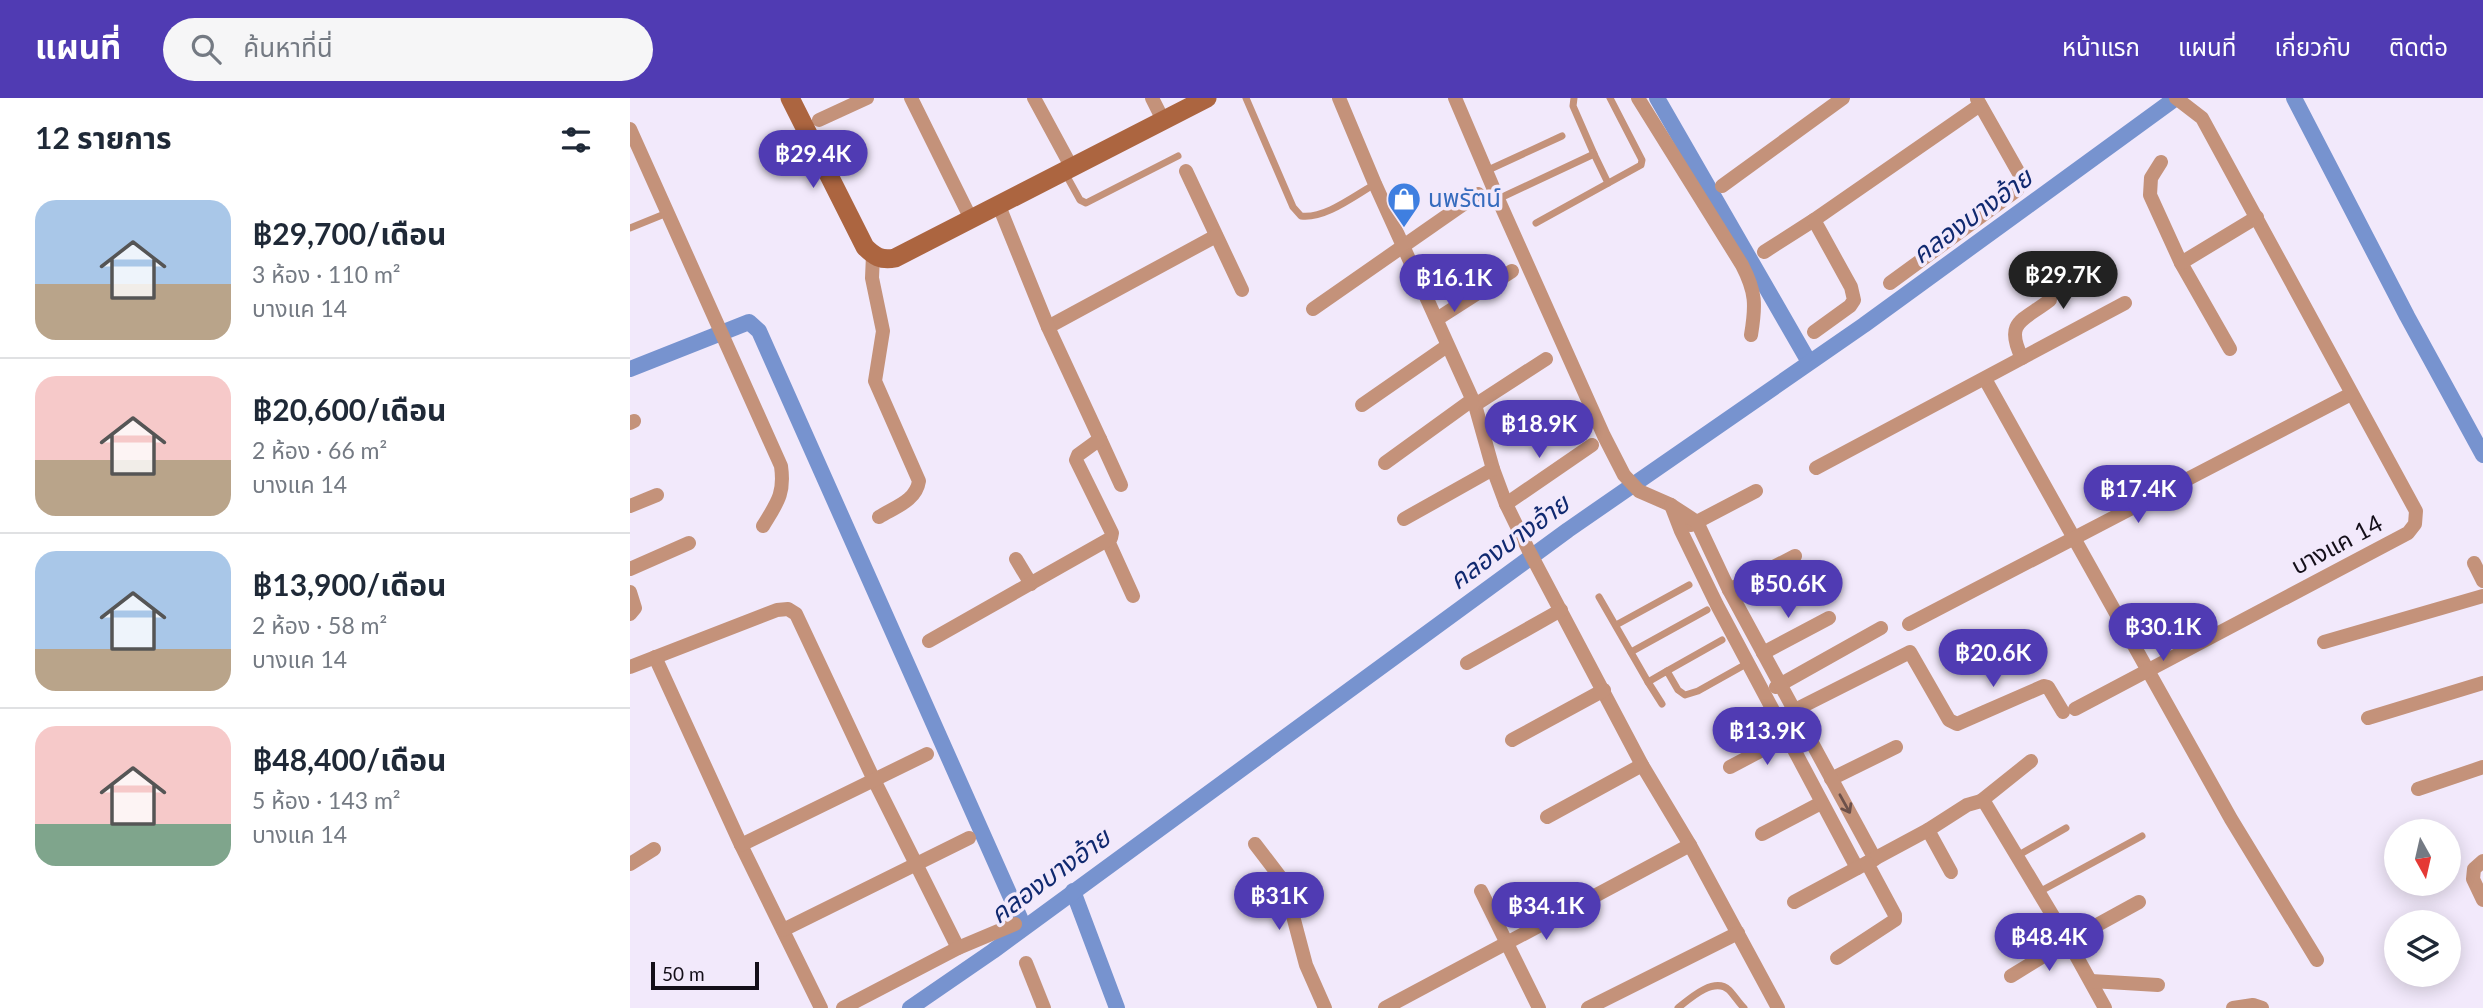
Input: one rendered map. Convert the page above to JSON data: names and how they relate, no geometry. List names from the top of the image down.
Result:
{
  "streets": {
    "street": ["บางแค 14"]
  },
  "water": ["คลองบางอ้าย"],
  "places": {
    "shop": ["นพรัตน์"]
  },
  "scale_bar": "50 m",
  "north": "bottom",
  "page": {
    "header": "แผนที่",
    "search": "ค้นหาที่นี่",
    "nav": [
      "หน้าแรก",
      "แผนที่",
      "เกี่ยวกับ",
      "ติดต่อ"
    ],
    "heading": "12 รายการ",
    "price": [
      "฿29.4K",
      "฿29.7K",
      "฿16.1K",
      "฿18.9K",
      "฿17.4K",
      "฿50.6K",
      "฿30.1K",
      "฿20.6K",
      "฿13.9K",
      "฿31K",
      "฿34.1K",
      "฿48.4K"
    ],
    "list": [
      {
        "name": "฿29,700/เดือน",
        "note": "3 ห้อง · 110 m² · บางแค 14"
      },
      {
        "name": "฿20,600/เดือน",
        "note": "2 ห้อง · 66 m² · บางแค 14"
      },
      {
        "name": "฿13,900/เดือน",
        "note": "2 ห้อง · 58 m² · บางแค 14"
      },
      {
        "name": "฿48,400/เดือน",
        "note": "5 ห้อง · 143 m² · บางแค 14"
      }
    ],
    "scale": "50 m"
  }
}
